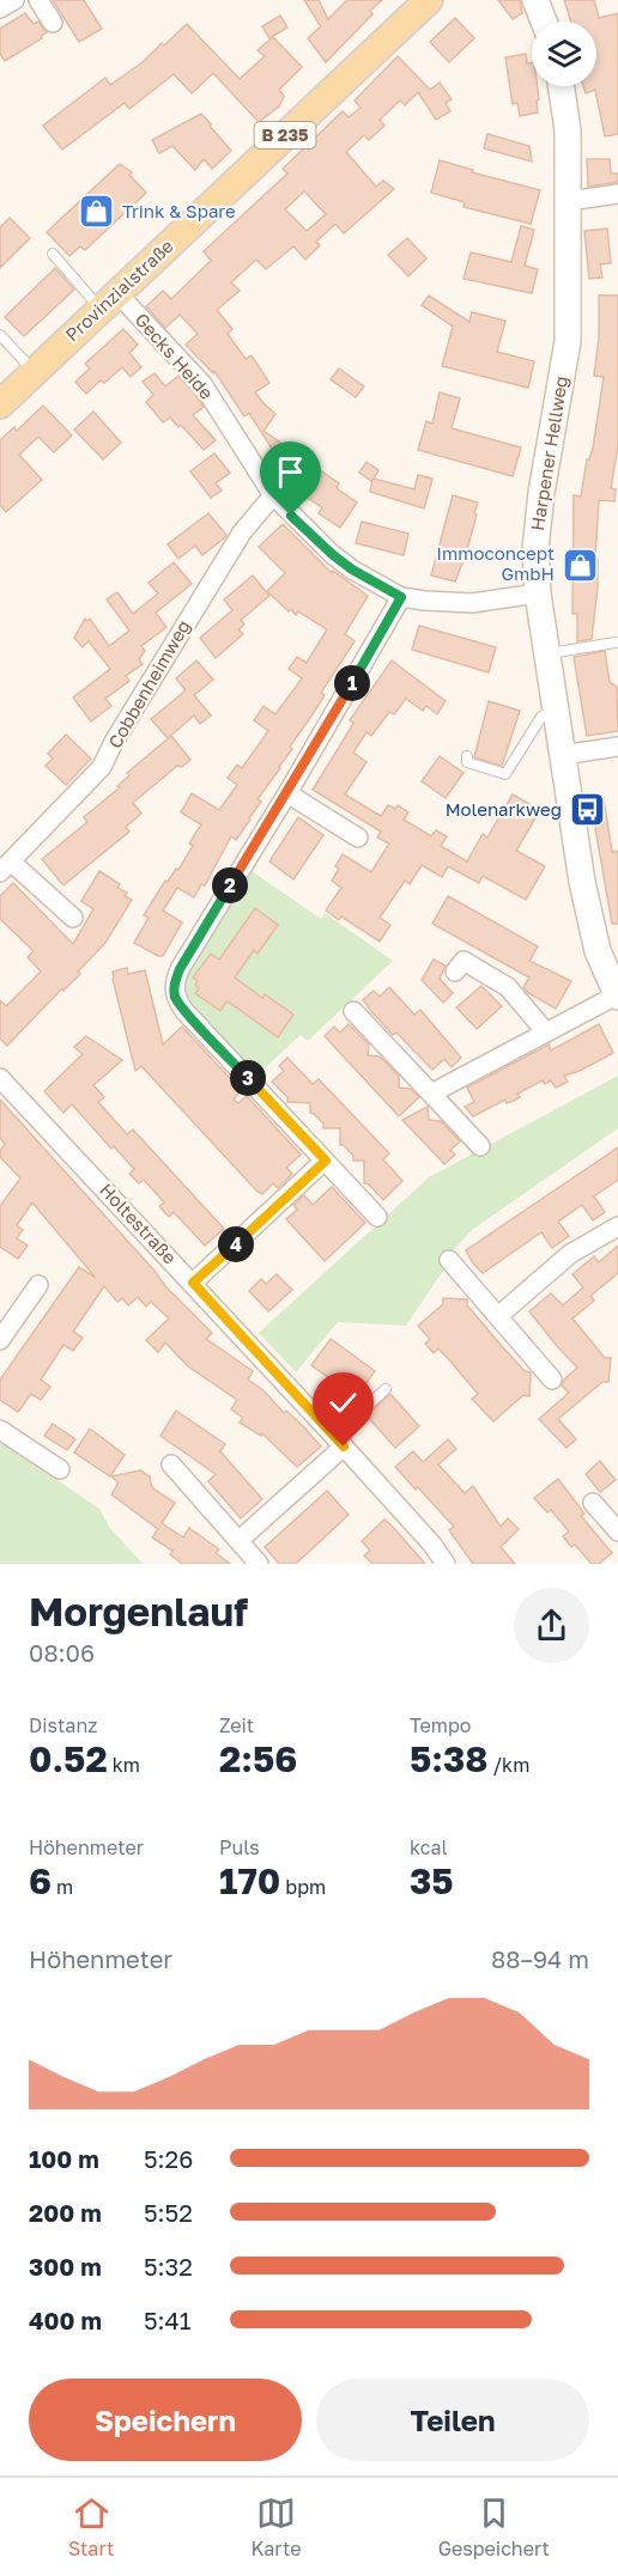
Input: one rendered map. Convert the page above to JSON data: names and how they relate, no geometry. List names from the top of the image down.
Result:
{
  "streets": {
    "main road": ["B 235", "Provinzialstraße"],
    "street": [
      "Gecks Heide",
      "Harpener Hellweg",
      "Cobbenheimweg",
      "Holtestraße"
    ]
  },
  "crossings": [
    ["Provinzialstraße", "Gecks Heide"],
    ["Gecks Heide", "Harpener Hellweg"],
    ["Gecks Heide", "Cobbenheimweg"]
  ],
  "places": {
    "shop": ["Trink & Spare", "Immoconcept GmbH"],
    "bus stop": ["Molenarkweg"]
  },
  "page": {
    "pins": [
      "1",
      "2",
      "3",
      "4"
    ],
    "heading": ["Morgenlauf", "08:06"],
    "stats": [
      ["Distanz", "0.52 km"],
      ["Zeit", "2:56"],
      ["Tempo", "5:38 /km"],
      ["Höhenmeter", "6 m"],
      ["Puls", "170 bpm"],
      ["kcal", "35"]
    ],
    "chart": ["Höhenmeter", "88–94 m"],
    "list": [
      {
        "name": "100 m",
        "note": "5:26"
      },
      {
        "name": "200 m",
        "note": "5:52"
      },
      {
        "name": "300 m",
        "note": "5:32"
      },
      {
        "name": "400 m",
        "note": "5:41"
      }
    ],
    "buttons": ["Speichern", "Teilen"],
    "tabs": ["Start", "Karte", "Gespeichert"]
  }
}
